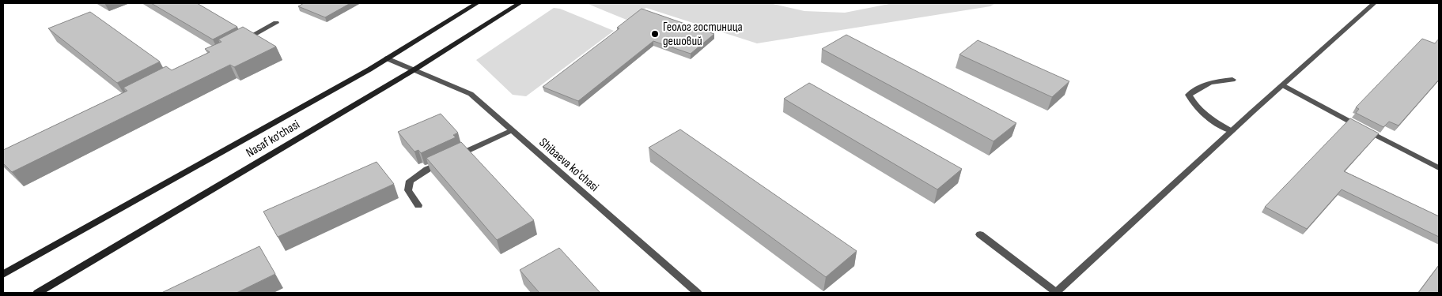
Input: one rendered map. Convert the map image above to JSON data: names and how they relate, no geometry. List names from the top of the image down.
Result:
{
  "streets": {
    "main road": ["Nasaf ko‘chasi"],
    "street": ["Shibaeva ko'chasi"]
  },
  "crossings": [
    ["Nasaf ko‘chasi", "Shibaeva ko'chasi"]
  ],
  "places": ["Геолог гостиница дешовий"]
}
